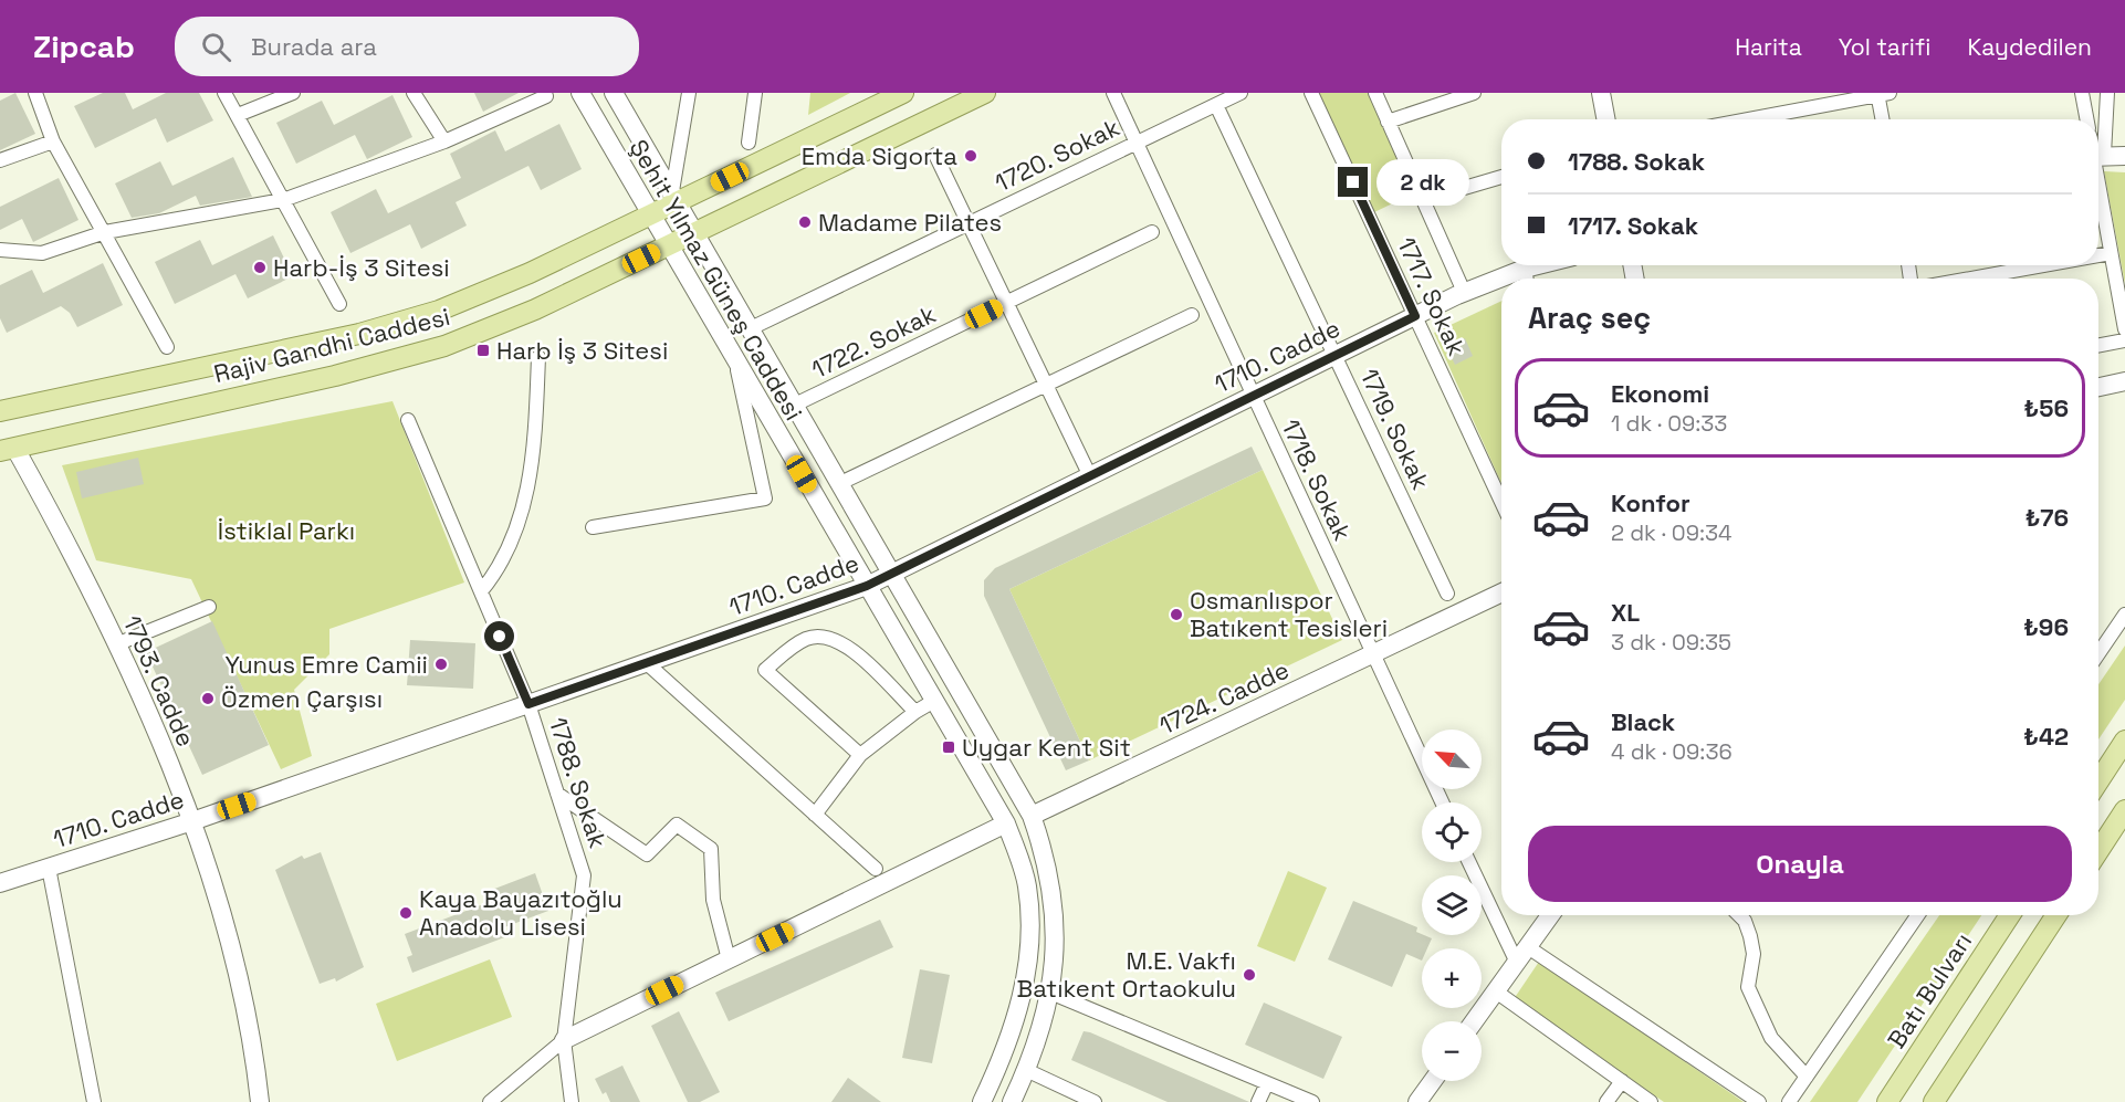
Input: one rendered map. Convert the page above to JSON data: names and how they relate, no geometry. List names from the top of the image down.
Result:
{
  "streets": {
    "main road": ["Rajiv Gandhi Caddesi", "Batı Bulvarı"],
    "street": [
      "1720. Sokak",
      "Şehit Yılmaz Güneş Caddesi",
      "1717. Sokak",
      "1722. Sokak",
      "1710. Cadde",
      "1719. Sokak",
      "1718. Sokak",
      "1793. Cadde",
      "1724. Cadde",
      "1788. Sokak"
    ]
  },
  "crossings": [
    ["1720. Sokak", "Şehit Yılmaz Güneş Caddesi"],
    ["1720. Sokak", "1719. Sokak"],
    ["1720. Sokak", "1718. Sokak"],
    ["Şehit Yılmaz Güneş Caddesi", "1722. Sokak"],
    ["Şehit Yılmaz Güneş Caddesi", "Rajiv Gandhi Caddesi"],
    ["Şehit Yılmaz Güneş Caddesi", "1710. Cadde"],
    ["Şehit Yılmaz Güneş Caddesi", "1724. Cadde"],
    ["1717. Sokak", "1710. Cadde"],
    ["Rajiv Gandhi Caddesi", "1793. Cadde"],
    ["1710. Cadde", "1719. Sokak"],
    ["1710. Cadde", "1718. Sokak"],
    ["1710. Cadde", "1793. Cadde"],
    ["1710. Cadde", "1788. Sokak"],
    ["1718. Sokak", "1724. Cadde"]
  ],
  "parks": ["İstiklal Parkı"],
  "places": {
    "other": [
      "Emda Sigorta",
      "Madame Pilates",
      "Harb-İş 3 Sitesi",
      "Osmanlıspor Batıkent Tesisleri",
      "Yunus Emre Camii",
      "Özmen Çarşısı",
      "Kaya Bayazıtoğlu Anadolu Lisesi",
      "M.E. Vakfı Batıkent Ortaokulu"
    ],
    "transit": ["Harb İş 3 Sitesi", "Uygar Kent Sit"]
  },
  "north": "top left",
  "page": {
    "header": "Zipcab",
    "search": "Burada ara",
    "nav": ["Harita", "Yol tarifi", "Kaydedilen"],
    "banner": ["1788. Sokak", "1717. Sokak"],
    "bubble": "2 dk",
    "heading": "Araç seç",
    "list": [
      {
        "name": "Ekonomi",
        "note": "1 dk · 09:33",
        "value": "₺56"
      },
      {
        "name": "Konfor",
        "note": "2 dk · 09:34",
        "value": "₺76"
      },
      {
        "name": "XL",
        "note": "3 dk · 09:35",
        "value": "₺96"
      },
      {
        "name": "Black",
        "note": "4 dk · 09:36",
        "value": "₺42"
      }
    ],
    "map_buttons": ["+", "−"],
    "buttons": "Onayla"
  }
}
